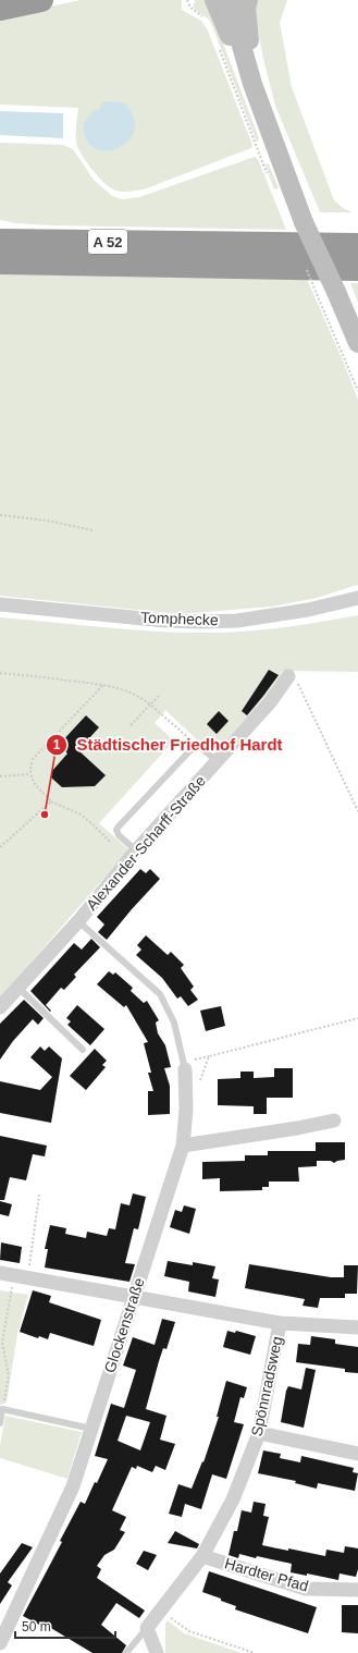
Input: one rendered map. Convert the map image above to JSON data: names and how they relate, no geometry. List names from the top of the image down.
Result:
{
  "streets": {
    "highway": ["A 52"],
    "street": [
      "Tomphecke",
      "Alexander-Scharff-Straße",
      "Glockenstraße",
      "Spönnradsweg",
      "Hardter Pfad"
    ]
  },
  "crossings": [
    ["Spönnradsweg", "Hardter Pfad"]
  ],
  "places": ["Städtischer Friedhof Hardt"],
  "scale_bar": "50 m"
}
